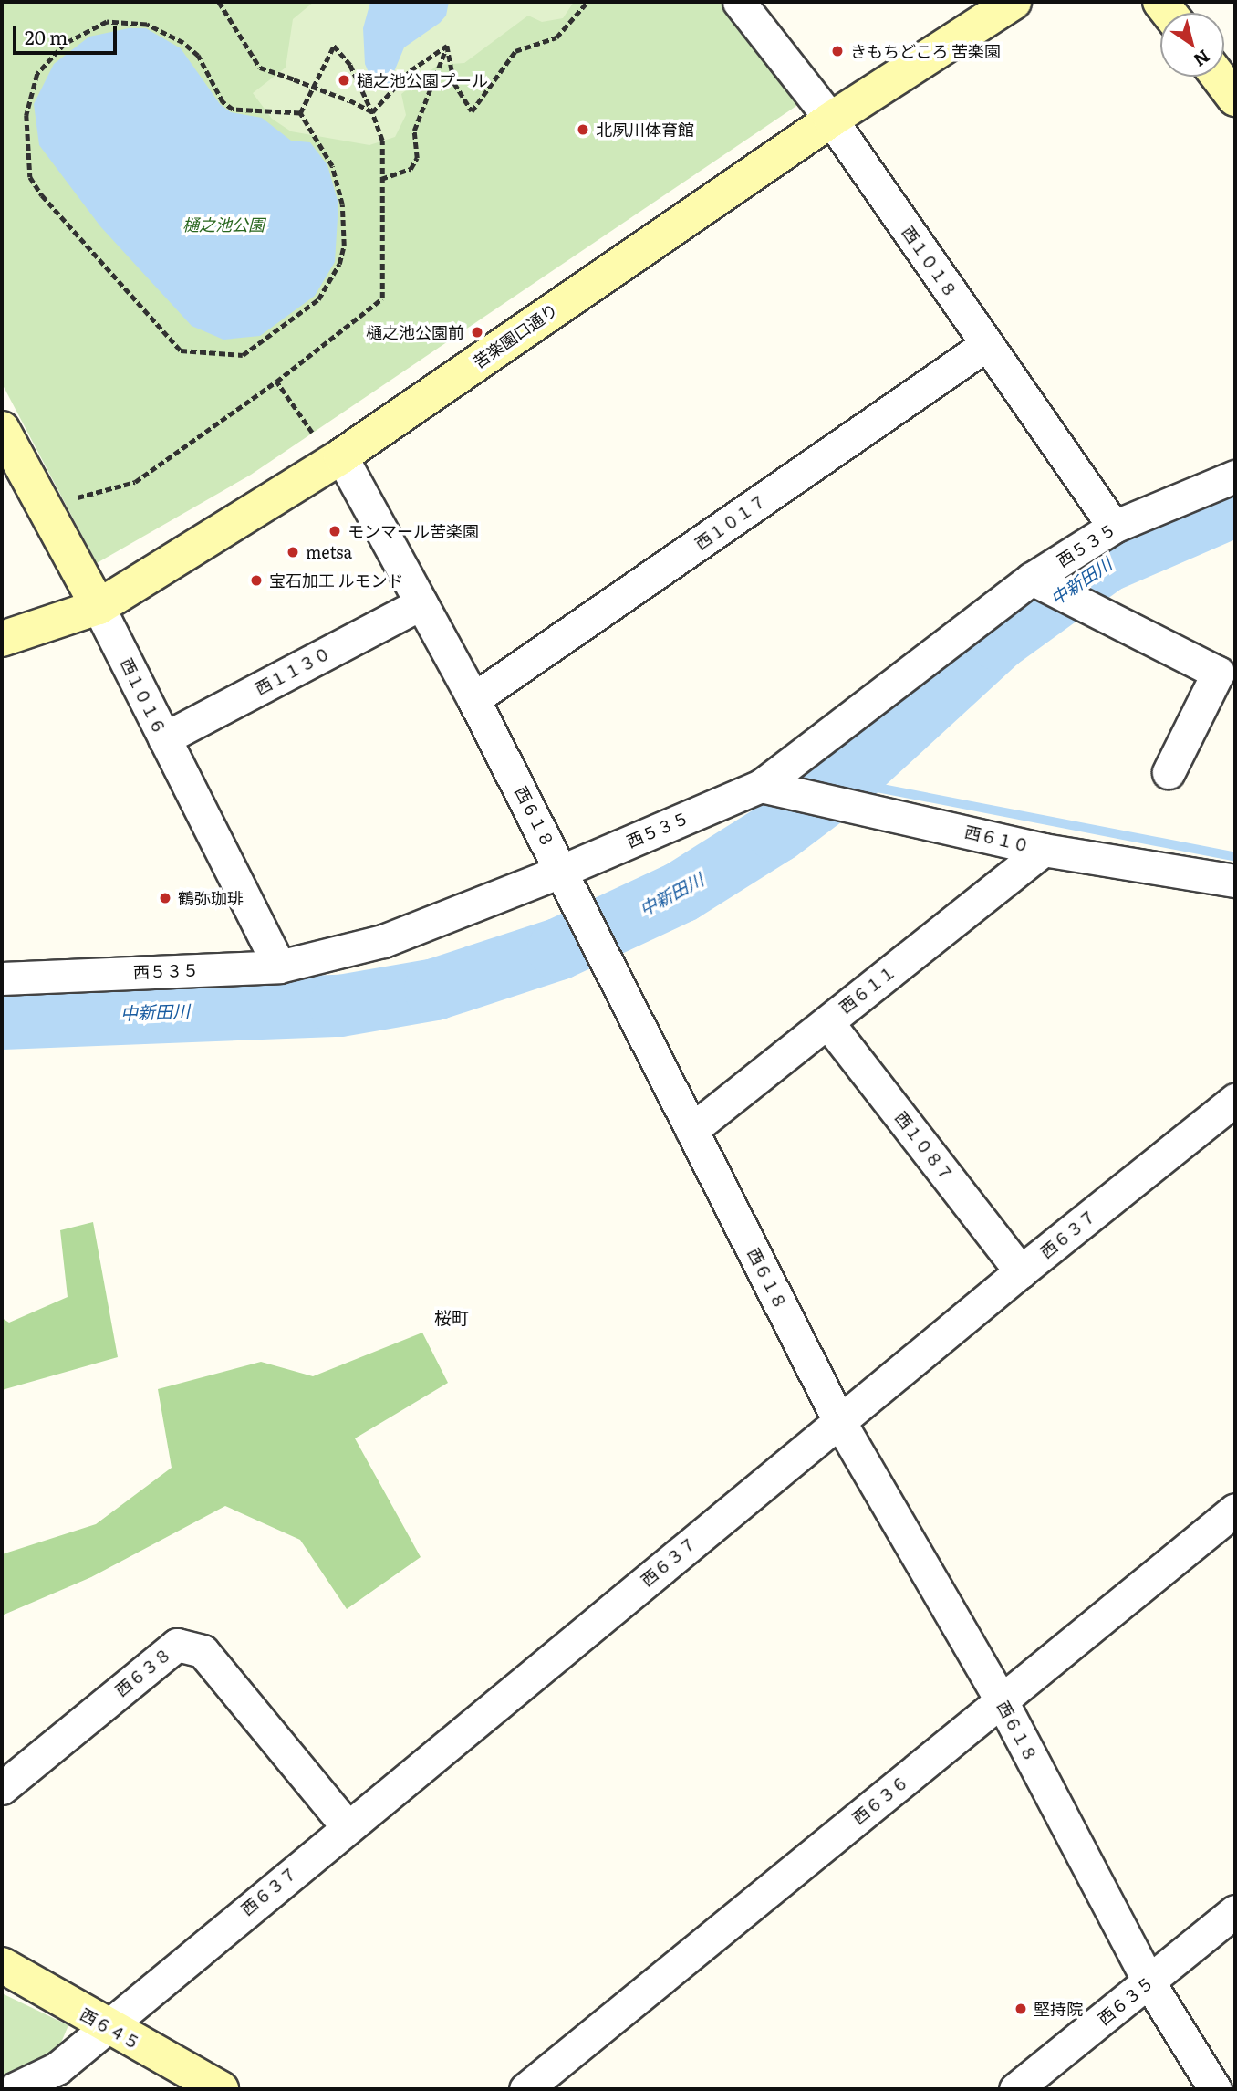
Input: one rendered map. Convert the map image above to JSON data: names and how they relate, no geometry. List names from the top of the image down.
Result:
{
  "streets": {
    "street": [
      "西１０１８",
      "苦楽園口通り",
      "西１０１７",
      "西５３５",
      "西１１３０",
      "西１０１６",
      "西６１８",
      "西６１０",
      "西６１１",
      "西１０８７",
      "西６３７",
      "西６３８",
      "西６３６",
      "西６３５",
      "西６４５"
    ]
  },
  "crossings": [
    ["西１０１８", "苦楽園口通り"],
    ["西１０１８", "西１０１７"],
    ["西１０１８", "西５３５"],
    ["苦楽園口通り", "西１０１６"],
    ["苦楽園口通り", "西６１８"],
    ["西１０１７", "西６１８"],
    ["西５３５", "西１０１６"],
    ["西５３５", "西６１８"],
    ["西５３５", "西６１０"],
    ["西１１３０", "西１０１６"],
    ["西１１３０", "西６１８"],
    ["西６１８", "西６１１"],
    ["西６１８", "西６３７"],
    ["西６１８", "西６３６"],
    ["西６１８", "西６３５"],
    ["西６１０", "西６１１"],
    ["西６１１", "西１０８７"],
    ["西１０８７", "西６３７"],
    ["西６３７", "西６３８"],
    ["西６３７", "西６４５"]
  ],
  "districts": ["桜町"],
  "water": ["中新田川"],
  "parks": ["樋之池公園"],
  "places": [
    "きもちどころ 苦楽園",
    "樋之池公園プール",
    "北夙川体育館",
    "樋之池公園前",
    "モンマール苦楽園",
    "metsa",
    "宝石加工 ルモンド",
    "鶴弥珈琲",
    "堅持院"
  ],
  "scale_bar": "20 m",
  "north": "bottom right"
}
